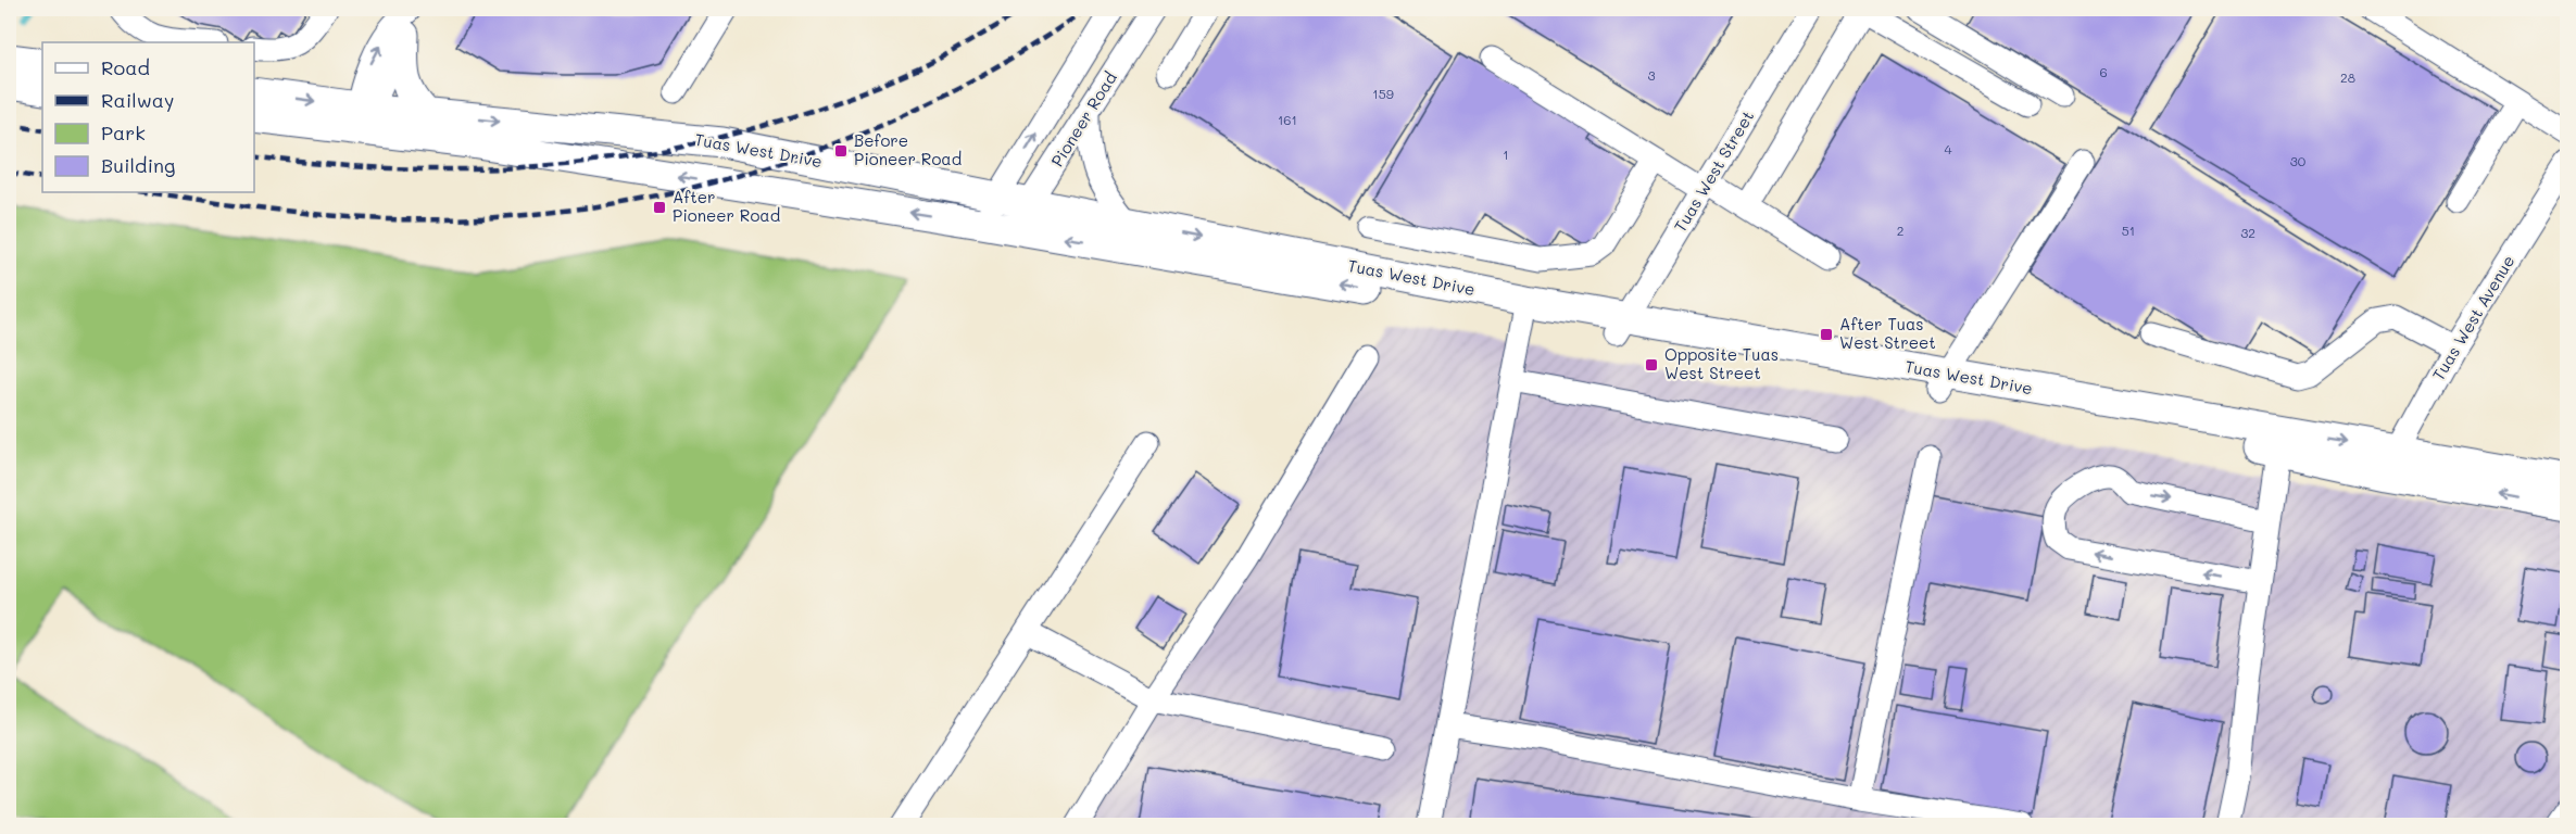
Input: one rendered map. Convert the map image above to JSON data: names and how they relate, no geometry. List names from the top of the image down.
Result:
{
  "streets": {
    "main road": ["Tuas West Drive"],
    "street": ["Pioneer Road", "Tuas West Street", "Tuas West Avenue"]
  },
  "crossings": [
    ["Pioneer Road", "Tuas West Drive"],
    ["Tuas West Drive", "Tuas West Street"],
    ["Tuas West Drive", "Tuas West Avenue"]
  ],
  "places": {
    "transit": [
      "Before Pioneer Road",
      "After Pioneer Road",
      "After Tuas West Street",
      "Opposite Tuas West Street"
    ]
  },
  "house_numbers": [
    "6",
    "3",
    "28",
    "159",
    "161",
    "4",
    "1",
    "30",
    "2",
    "51",
    "32"
  ],
  "legend": [
    "Road",
    "Railway",
    "Park",
    "Building"
  ]
}
